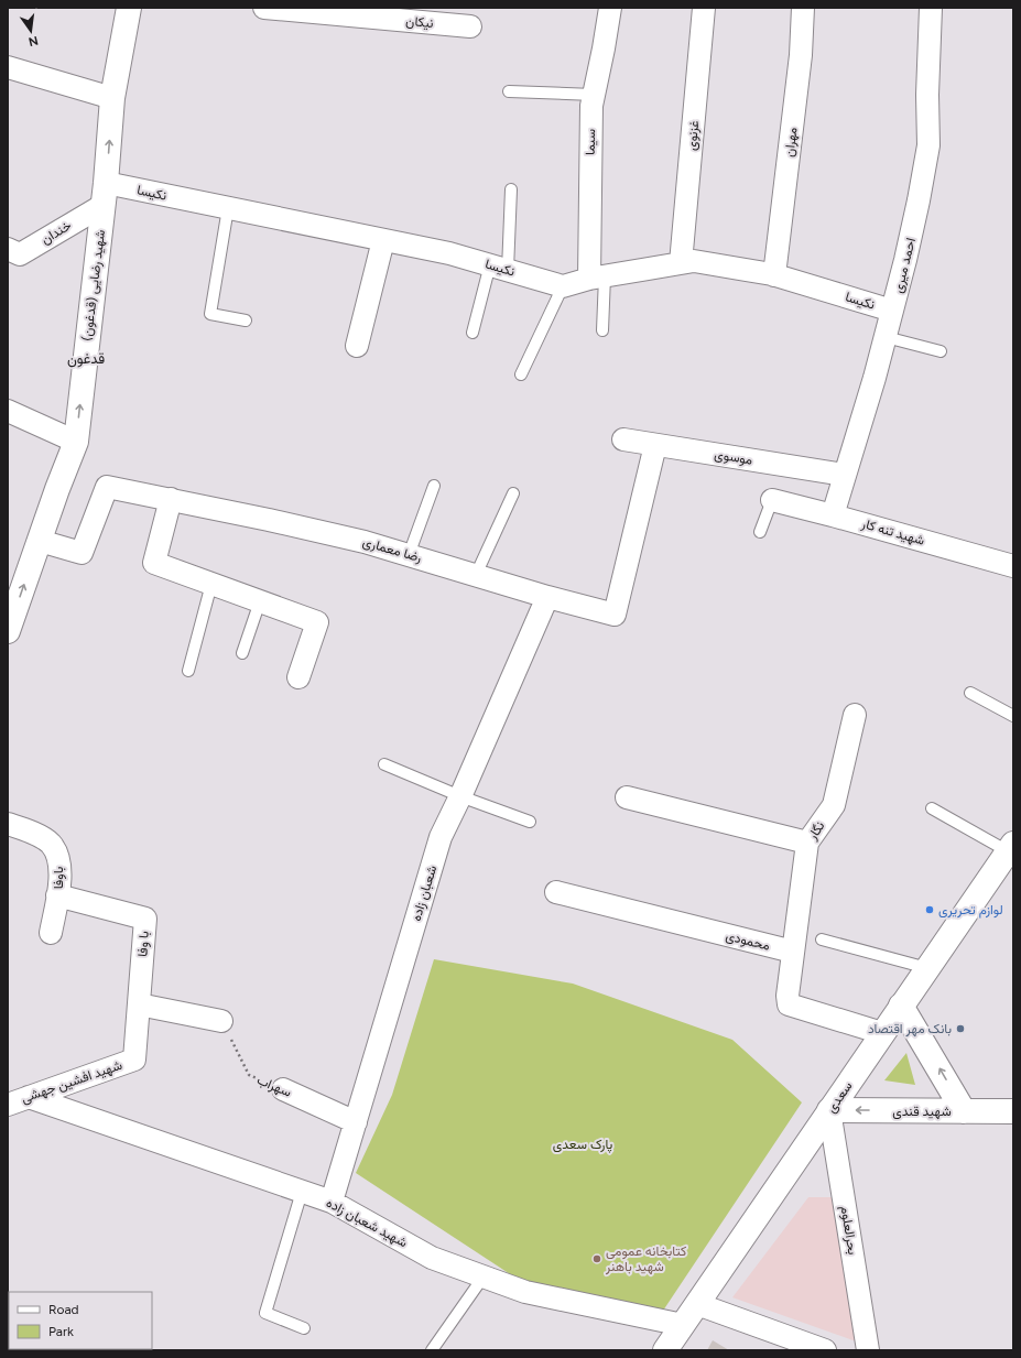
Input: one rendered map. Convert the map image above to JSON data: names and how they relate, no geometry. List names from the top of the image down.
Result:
{
  "streets": {
    "street": [
      "نیکان",
      "غزنوی",
      "سیما",
      "مهران",
      "نکیسا",
      "خندان",
      "احمد میری",
      "(قدغون) شهید رضایی",
      "موسوی",
      "شهید تنه کار",
      "رضا معماری",
      "نگار",
      "باوفا",
      "شعبان زاده",
      "محمودی",
      "با وفا",
      "شهید افشین جهشی",
      "سهراب",
      "سعدی",
      "شهید قندی",
      "شهید شعبان زاده",
      "بحرالعلوم"
    ]
  },
  "crossings": [
    ["غزنوی", "نکیسا"],
    ["سیما", "نکیسا"],
    ["مهران", "نکیسا"],
    ["نکیسا", "خندان"],
    ["نکیسا", "احمد میری"],
    ["نکیسا", "(قدغون) شهید رضایی"],
    ["خندان", "(قدغون) شهید رضایی"],
    ["احمد میری", "موسوی"],
    ["احمد میری", "شهید تنه کار"],
    ["(قدغون) شهید رضایی", "رضا معماری"],
    ["موسوی", "رضا معماری"],
    ["رضا معماری", "شعبان زاده"],
    ["نگار", "محمودی"],
    ["باوفا", "با وفا"],
    ["شعبان زاده", "سهراب"],
    ["شعبان زاده", "شهید شعبان زاده"],
    ["با وفا", "شهید افشین جهشی"],
    ["شهید افشین جهشی", "شهید شعبان زاده"],
    ["سعدی", "شهید قندی"],
    ["سعدی", "شهید شعبان زاده"],
    ["سعدی", "بحرالعلوم"],
    ["شهید قندی", "بحرالعلوم"]
  ],
  "one_way": ["(قدغون) شهید رضایی", "شهید قندی"],
  "districts": ["قدغون"],
  "parks": ["پارک سعدی"],
  "places": ["لوازم تحریری", "بانک مهر اقتصاد", "کتابخانه عمومی شهید باهنر"],
  "legend": ["Road", "Park"],
  "north": "bottom"
}
